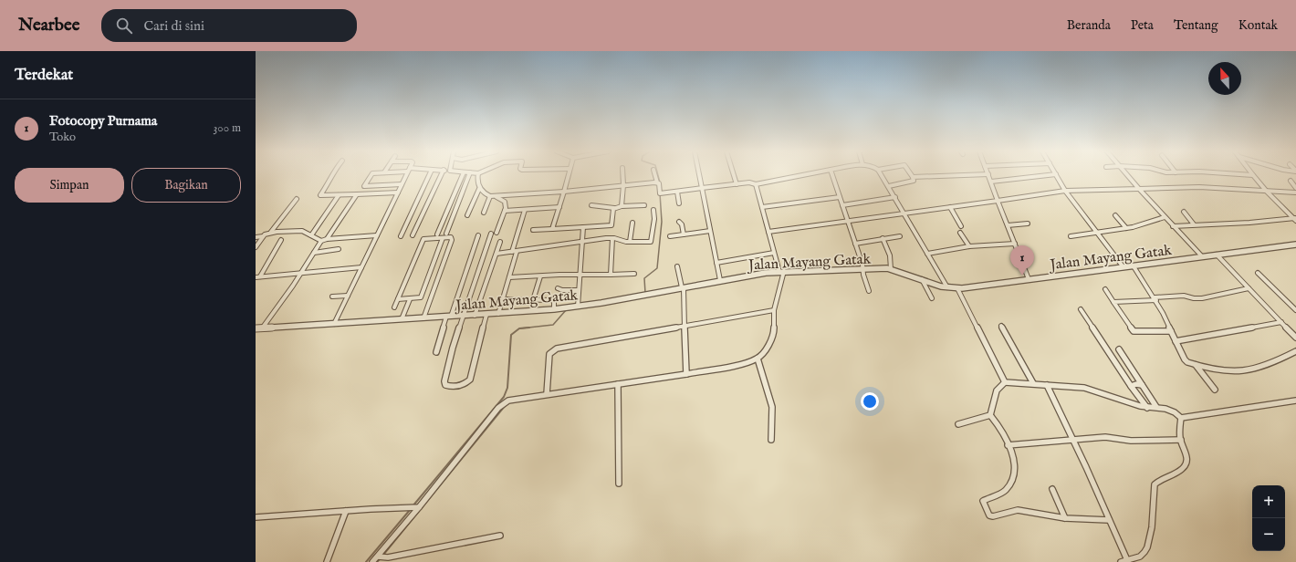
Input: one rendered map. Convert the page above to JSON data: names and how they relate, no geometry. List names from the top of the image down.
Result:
{
  "streets": {
    "street": ["Jalan Mayang Gatak"]
  },
  "north": "top",
  "page": {
    "header": "Nearbee",
    "search": "Cari di sini",
    "nav": [
      "Beranda",
      "Peta",
      "Tentang",
      "Kontak"
    ],
    "heading": "Terdekat",
    "list": [
      {
        "mark": "1",
        "name": "Fotocopy Purnama",
        "note": "Toko",
        "value": "300 m"
      }
    ],
    "buttons": ["Simpan", "Bagikan"],
    "pins": "1",
    "map_buttons": ["+", "−"]
  }
}
